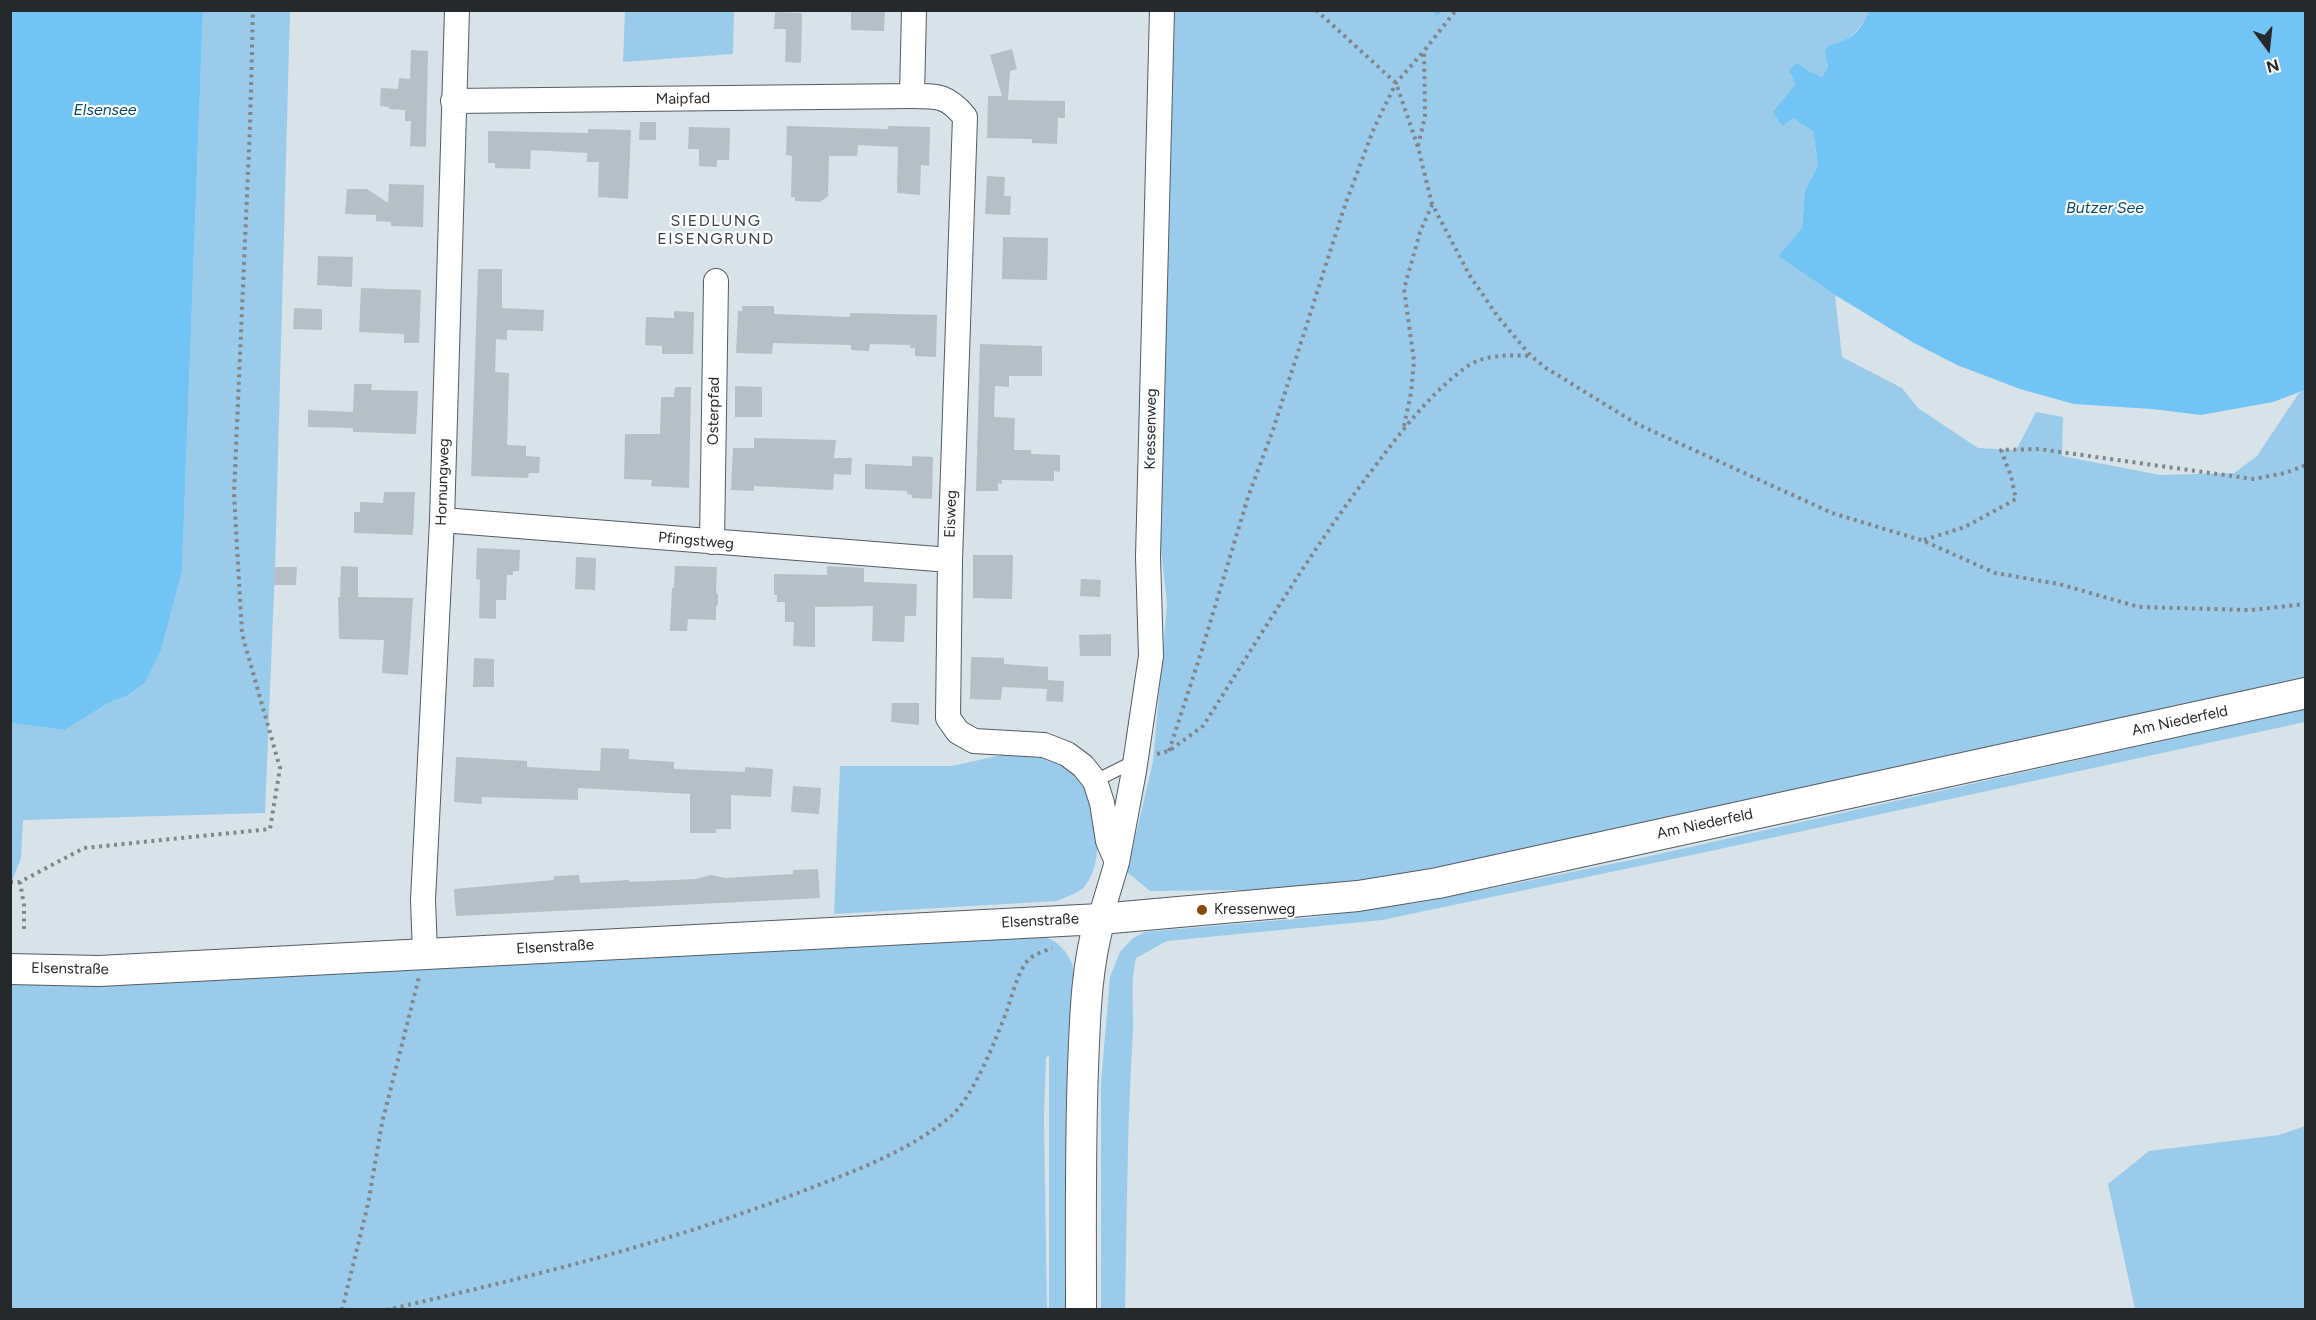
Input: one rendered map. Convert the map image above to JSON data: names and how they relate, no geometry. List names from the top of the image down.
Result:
{
  "streets": {
    "street": [
      "Maipfad",
      "Osterpfad",
      "Kressenweg",
      "Hornungweg",
      "Eisweg",
      "Pfingstweg",
      "Am Niederfeld",
      "Elsenstraße"
    ]
  },
  "crossings": [
    ["Maipfad", "Hornungweg"],
    ["Maipfad", "Eisweg"],
    ["Osterpfad", "Pfingstweg"],
    ["Kressenweg", "Eisweg"],
    ["Kressenweg", "Am Niederfeld"],
    ["Kressenweg", "Elsenstraße"],
    ["Hornungweg", "Pfingstweg"],
    ["Hornungweg", "Elsenstraße"],
    ["Eisweg", "Pfingstweg"],
    ["Am Niederfeld", "Elsenstraße"]
  ],
  "districts": ["SIEDLUNG EISENGRUND"],
  "water": ["Elsensee", "Butzer See"],
  "places": ["Kressenweg"],
  "north": "bottom"
}
